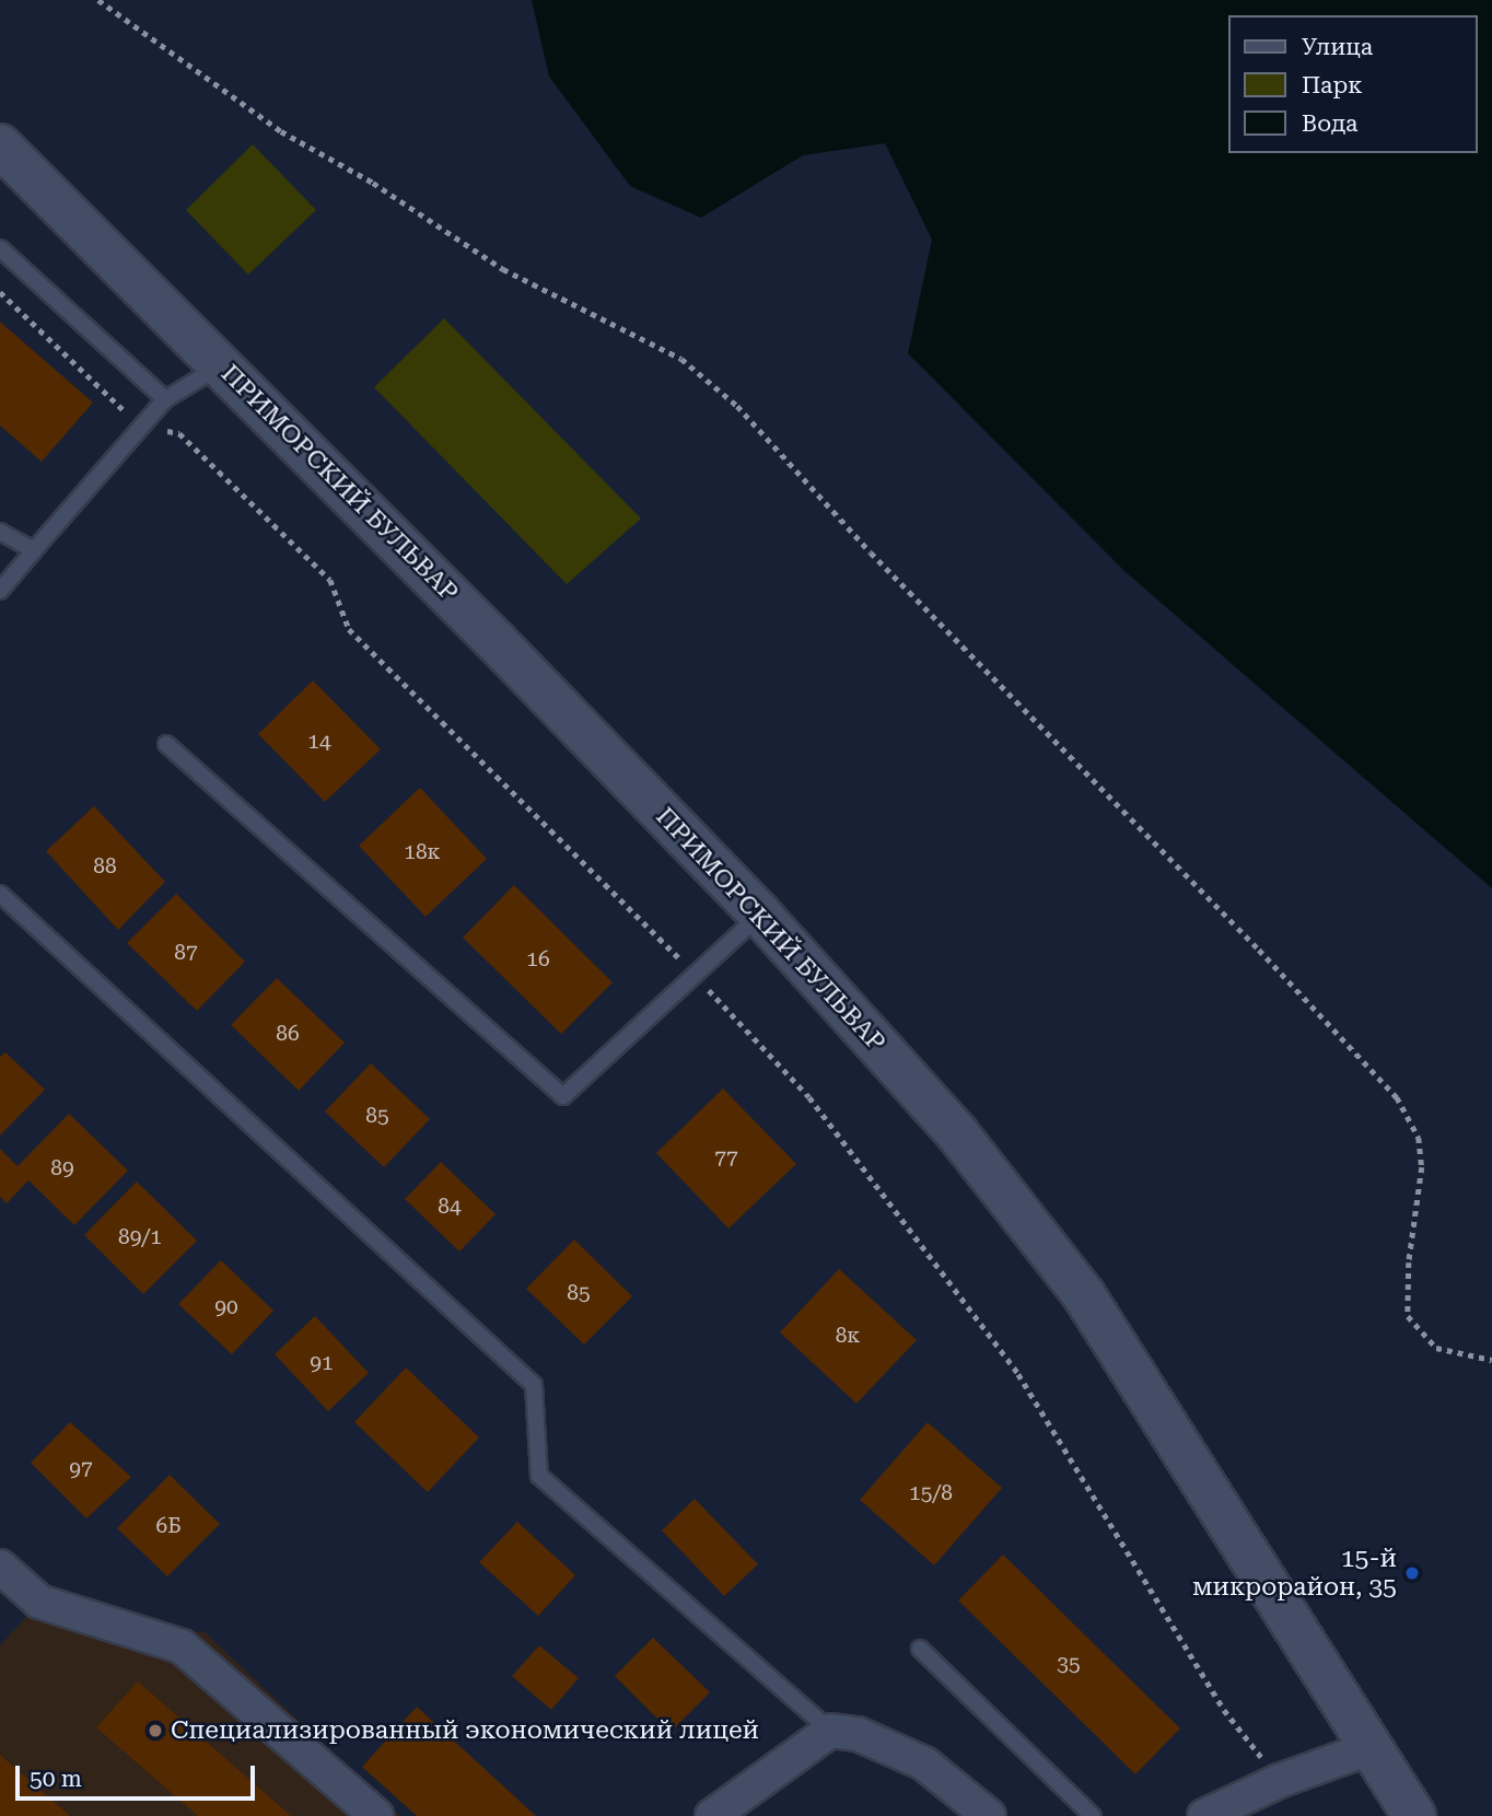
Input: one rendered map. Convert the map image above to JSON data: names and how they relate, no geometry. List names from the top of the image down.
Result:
{
  "streets": {
    "street": ["ПРИМОРСКИЙ БУЛЬВАР"]
  },
  "places": ["15-й микрорайон, 35", "Специализированный экономический лицей"],
  "house_numbers": [
    "14",
    "18к",
    "88",
    "87",
    "16",
    "86",
    "85",
    "77",
    "89",
    "84",
    "89/1",
    "85",
    "90",
    "8к",
    "91",
    "97",
    "15/8",
    "6Б",
    "35"
  ],
  "legend": ["Улица", "Парк", "Вода"],
  "scale_bar": "50 m"
}
